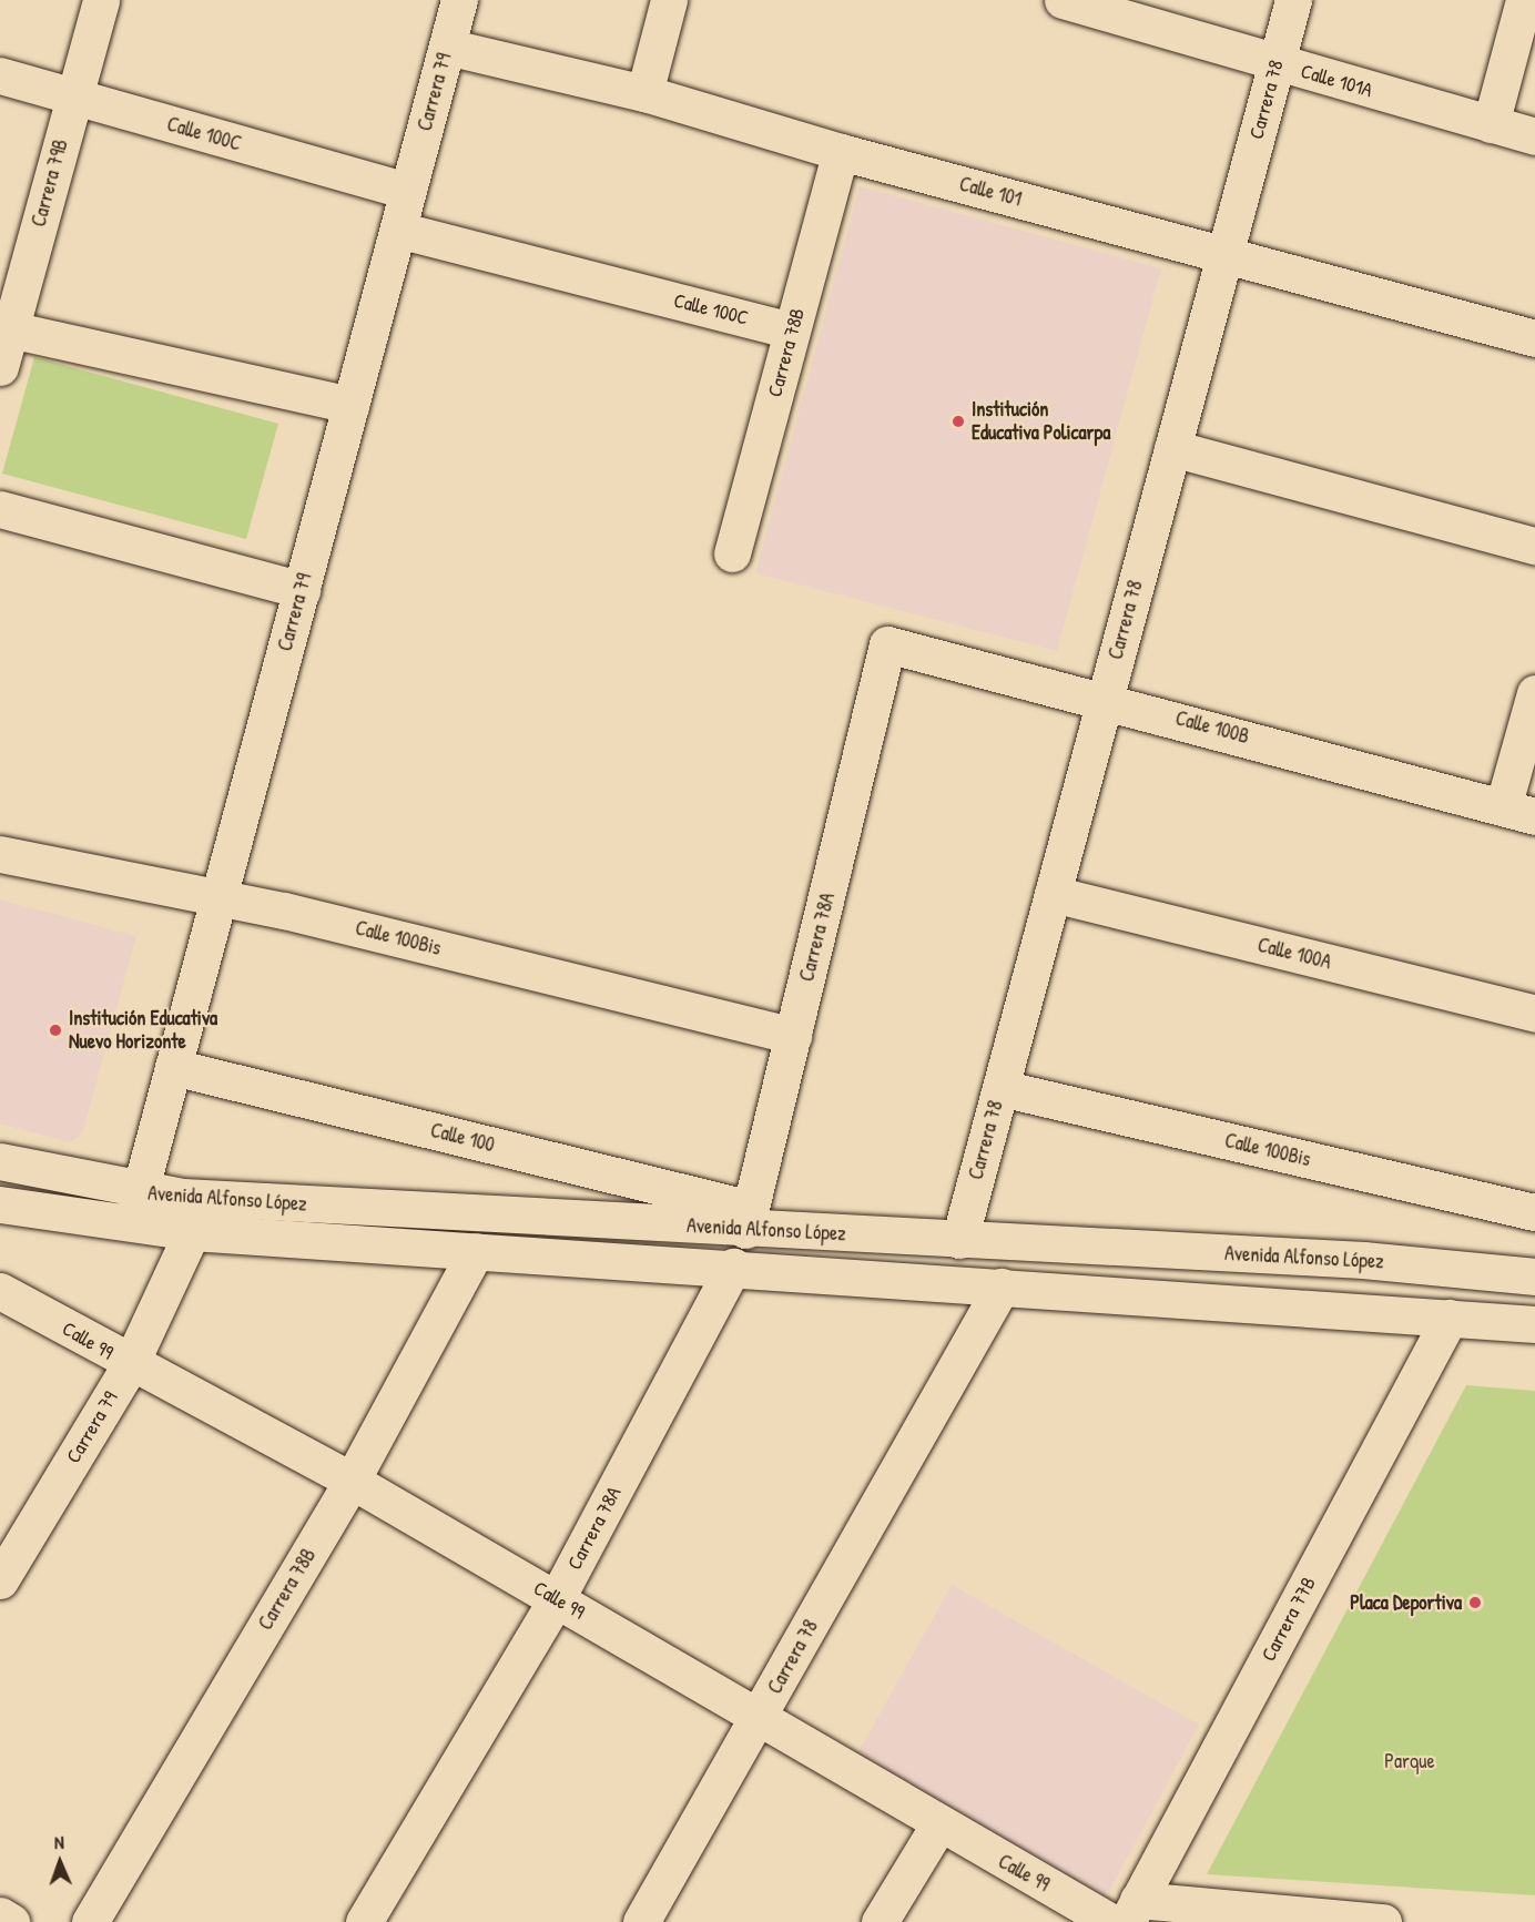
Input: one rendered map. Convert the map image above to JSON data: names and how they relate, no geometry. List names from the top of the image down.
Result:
{
  "streets": {
    "street": [
      "Calle 101A",
      "Carrera 79",
      "Carrera 78",
      "Calle 100C",
      "Carrera 79B",
      "Calle 101",
      "Carrera 78B",
      "Calle 100B",
      "Carrera 78A",
      "Calle 100Bis",
      "Calle 100A",
      "Calle 100",
      "Avenida Alfonso López",
      "Calle 99",
      "Carrera 77B"
    ]
  },
  "crossings": [
    ["Calle 101A", "Carrera 78"],
    ["Carrera 79", "Calle 100C"],
    ["Carrera 79", "Calle 101"],
    ["Carrera 79", "Calle 100Bis"],
    ["Carrera 79", "Calle 100"],
    ["Carrera 79", "Avenida Alfonso López"],
    ["Carrera 79", "Calle 99"],
    ["Carrera 78", "Calle 101"],
    ["Carrera 78", "Calle 100B"],
    ["Carrera 78", "Calle 100Bis"],
    ["Carrera 78", "Calle 100A"],
    ["Carrera 78", "Avenida Alfonso López"],
    ["Carrera 78", "Calle 99"],
    ["Calle 100C", "Carrera 79B"],
    ["Calle 100C", "Carrera 78B"],
    ["Calle 101", "Carrera 78B"],
    ["Carrera 78B", "Avenida Alfonso López"],
    ["Carrera 78B", "Calle 99"],
    ["Calle 100B", "Carrera 78A"],
    ["Carrera 78A", "Calle 100Bis"],
    ["Carrera 78A", "Calle 100"],
    ["Carrera 78A", "Avenida Alfonso López"],
    ["Carrera 78A", "Calle 99"],
    ["Calle 100", "Avenida Alfonso López"],
    ["Avenida Alfonso López", "Carrera 77B"],
    ["Calle 99", "Carrera 77B"]
  ],
  "parks": ["Parque"],
  "places": ["Institución Educativa Policarpa", "Institución Educativa Nuevo Horizonte", "Placa Deportiva"],
  "north": "top"
}
